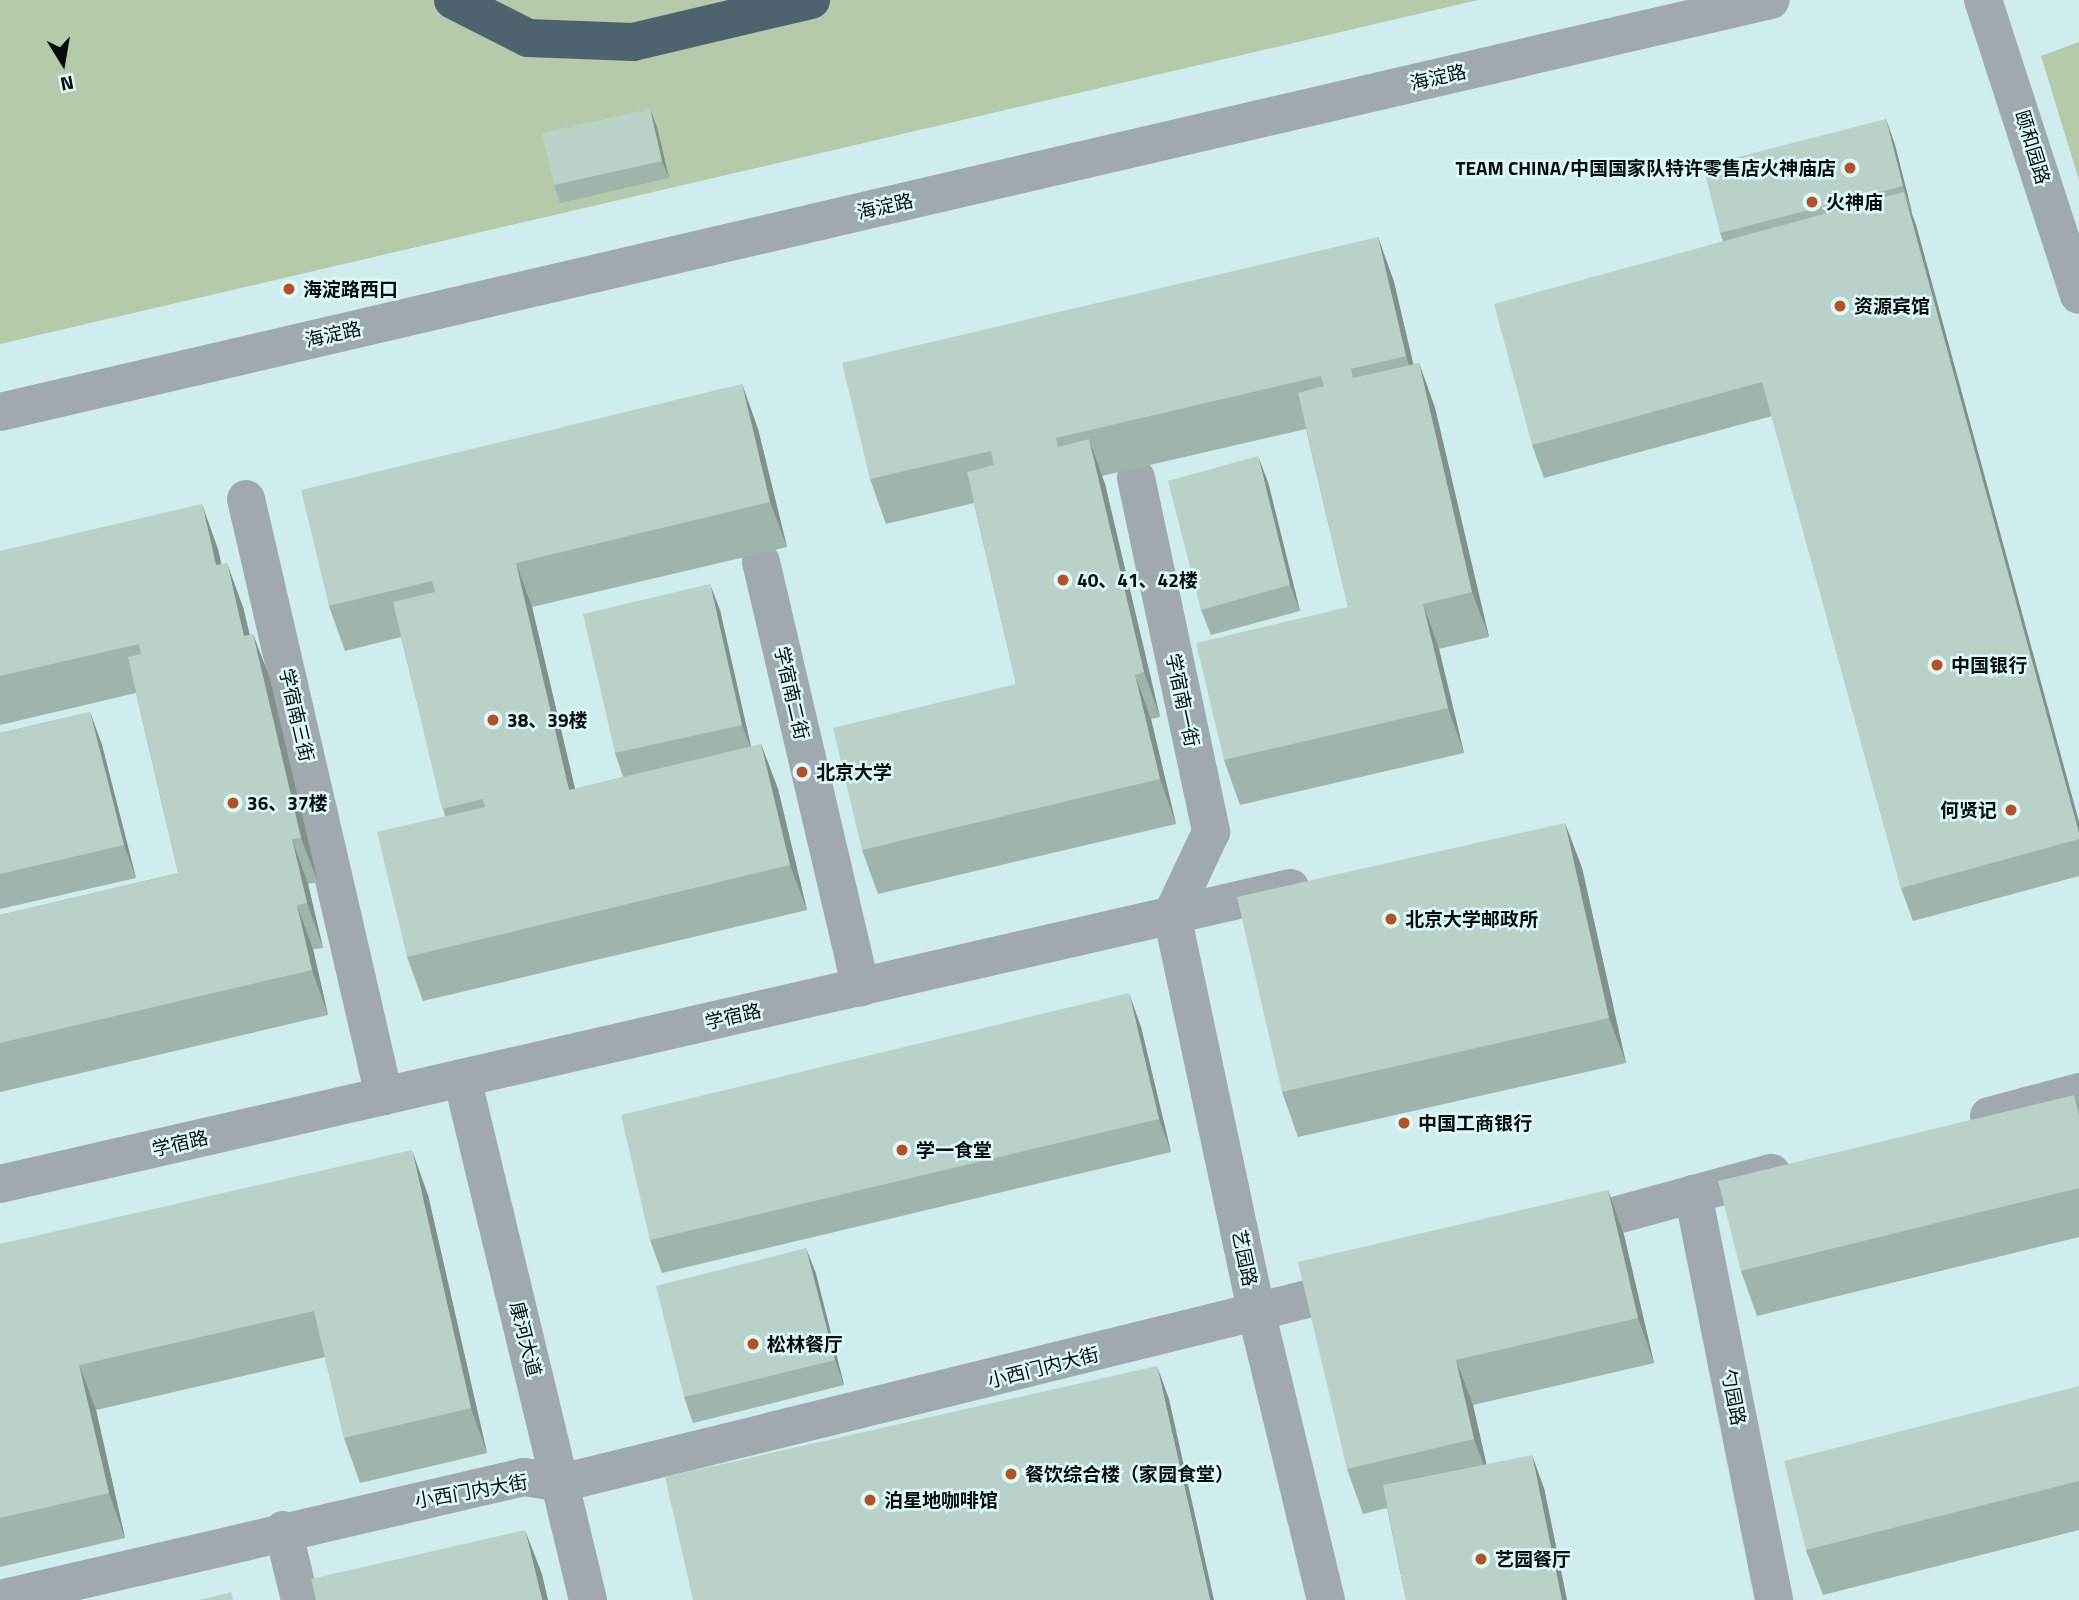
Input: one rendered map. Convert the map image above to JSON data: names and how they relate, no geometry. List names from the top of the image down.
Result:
{
  "streets": {
    "street": [
      "海淀路",
      "颐和园路",
      "学宿南二街",
      "学宿南一街",
      "学宿南三街",
      "学宿路",
      "艺园路",
      "康河大道",
      "小西门内大街",
      "勺园路"
    ]
  },
  "crossings": [
    ["学宿南二街", "学宿路"],
    ["学宿南一街", "学宿路"],
    ["学宿南一街", "艺园路"],
    ["学宿南三街", "学宿路"],
    ["学宿路", "艺园路"],
    ["学宿路", "康河大道"],
    ["艺园路", "小西门内大街"],
    ["康河大道", "小西门内大街"]
  ],
  "places": [
    "TEAM CHINA/中国国家队特许零售店火神庙店",
    "火神庙",
    "海淀路西口",
    "资源宾馆",
    "40、41、42楼",
    "中国银行",
    "38、39楼",
    "北京大学",
    "36、37楼",
    "何贤记",
    "北京大学邮政所",
    "中国工商银行",
    "学一食堂",
    "松林餐厅",
    "餐饮综合楼（家园食堂）",
    "泊星地咖啡馆",
    "艺园餐厅"
  ],
  "north": "bottom"
}
